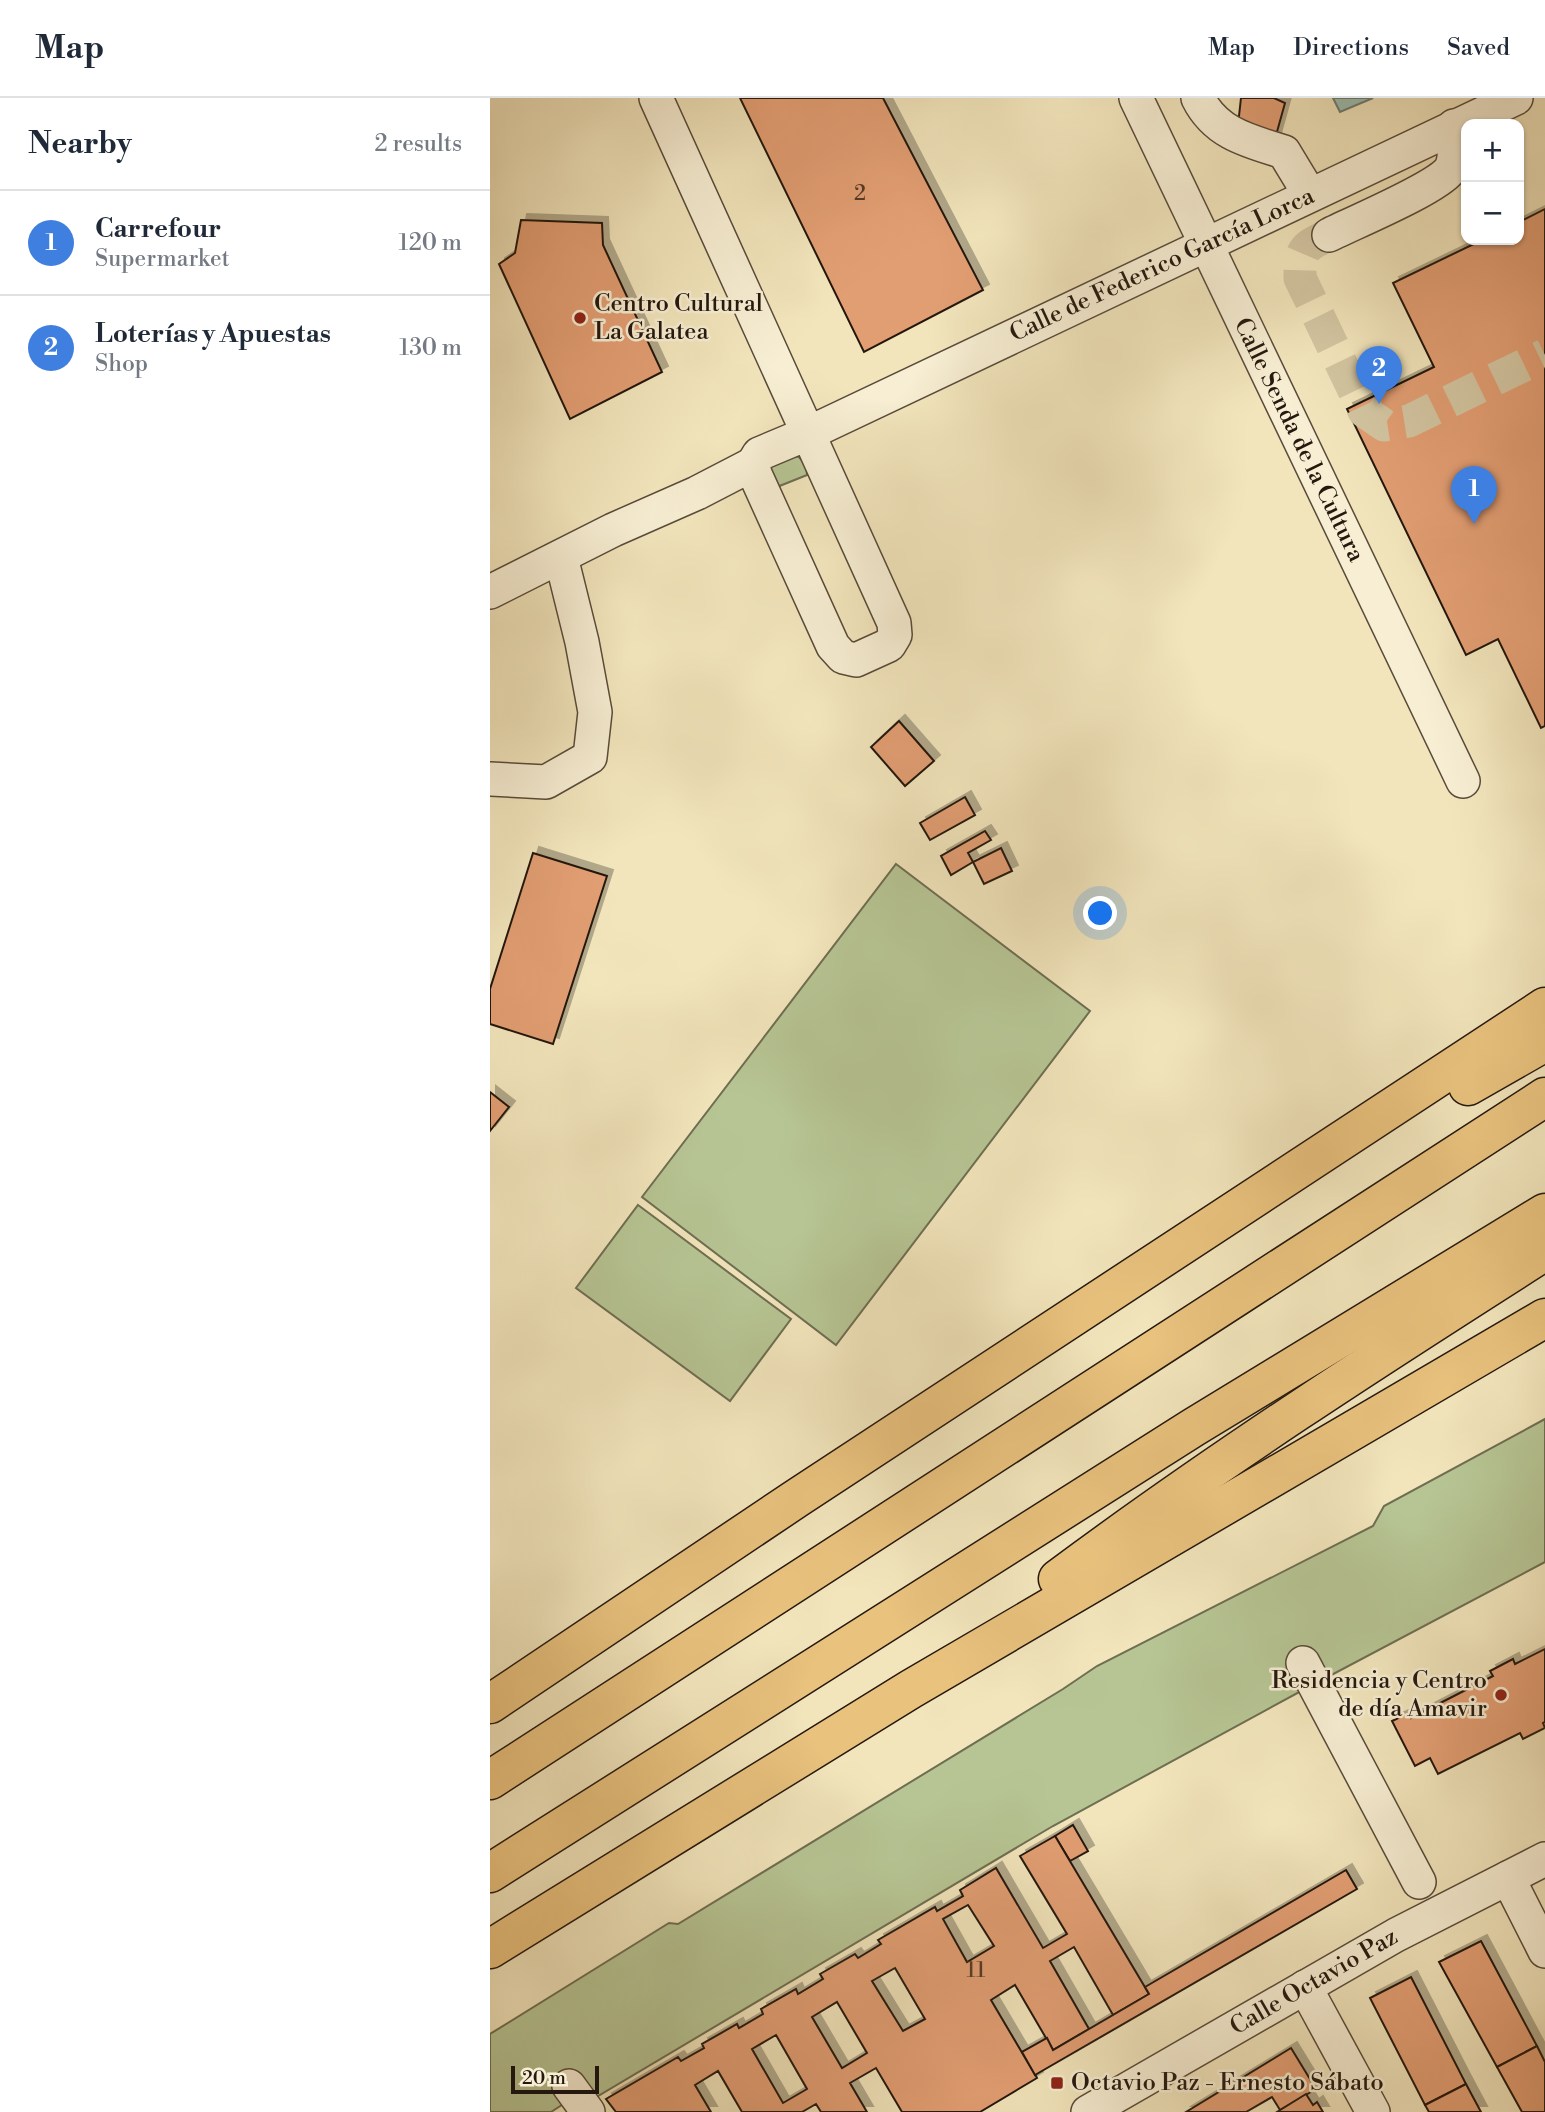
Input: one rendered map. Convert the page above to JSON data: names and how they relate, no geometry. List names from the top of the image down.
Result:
{
  "streets": {
    "street": ["Calle de Federico García Lorca", "Calle Senda de la Cultura", "Calle Octavio Paz"]
  },
  "crossings": [
    ["Calle de Federico García Lorca", "Calle Senda de la Cultura"]
  ],
  "places": {
    "other": ["Centro Cultural La Galatea", "Residencia y Centro de día Amavir"],
    "transit": ["Octavio Paz - Ernesto Sábato"]
  },
  "house_numbers": ["2", "11"],
  "scale_bar": "20 m",
  "page": {
    "header": "Map",
    "nav": ["Map", "Directions", "Saved"],
    "heading": ["Nearby", "2 results"],
    "map_buttons": ["+", "−"],
    "list": [
      {
        "mark": "1",
        "name": "Carrefour",
        "note": "Supermarket",
        "value": "120 m"
      },
      {
        "mark": "2",
        "name": "Loterías y Apuestas",
        "note": "Shop",
        "value": "130 m"
      }
    ],
    "pins": ["2", "1"],
    "scale": "20 m"
  }
}
